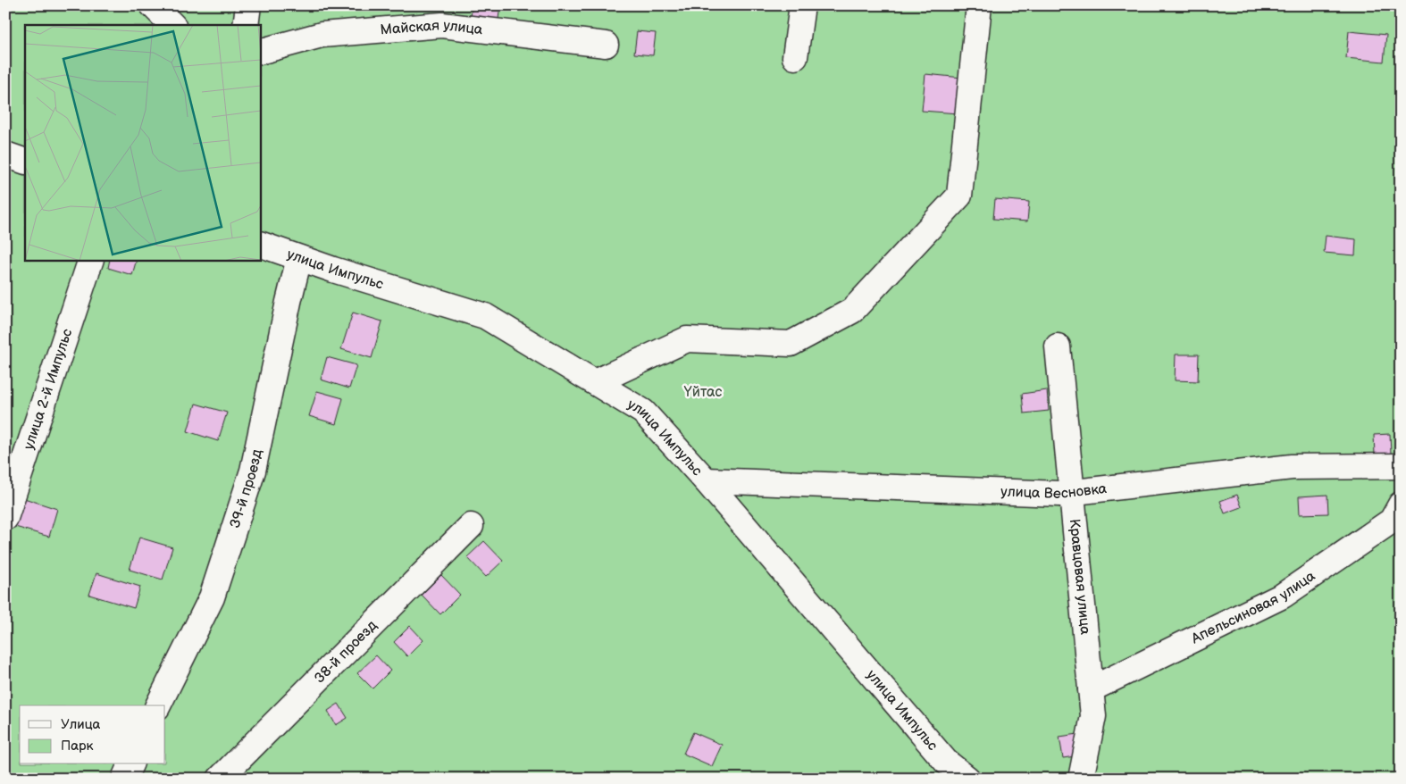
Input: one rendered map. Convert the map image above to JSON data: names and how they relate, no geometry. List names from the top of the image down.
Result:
{
  "streets": {
    "street": [
      "Майская улица",
      "улица Импульс",
      "улица 2-й Импульс",
      "39-й проезд",
      "улица Весновка",
      "Кравцовая улица",
      "Апельсиновая улица",
      "38-й проезд"
    ]
  },
  "crossings": [
    ["улица Импульс", "39-й проезд"],
    ["улица Импульс", "улица Весновка"],
    ["улица Весновка", "Кравцовая улица"],
    ["Кравцовая улица", "Апельсиновая улица"]
  ],
  "parks": ["Үйтас"],
  "legend": ["Улица", "Парк"]
}
